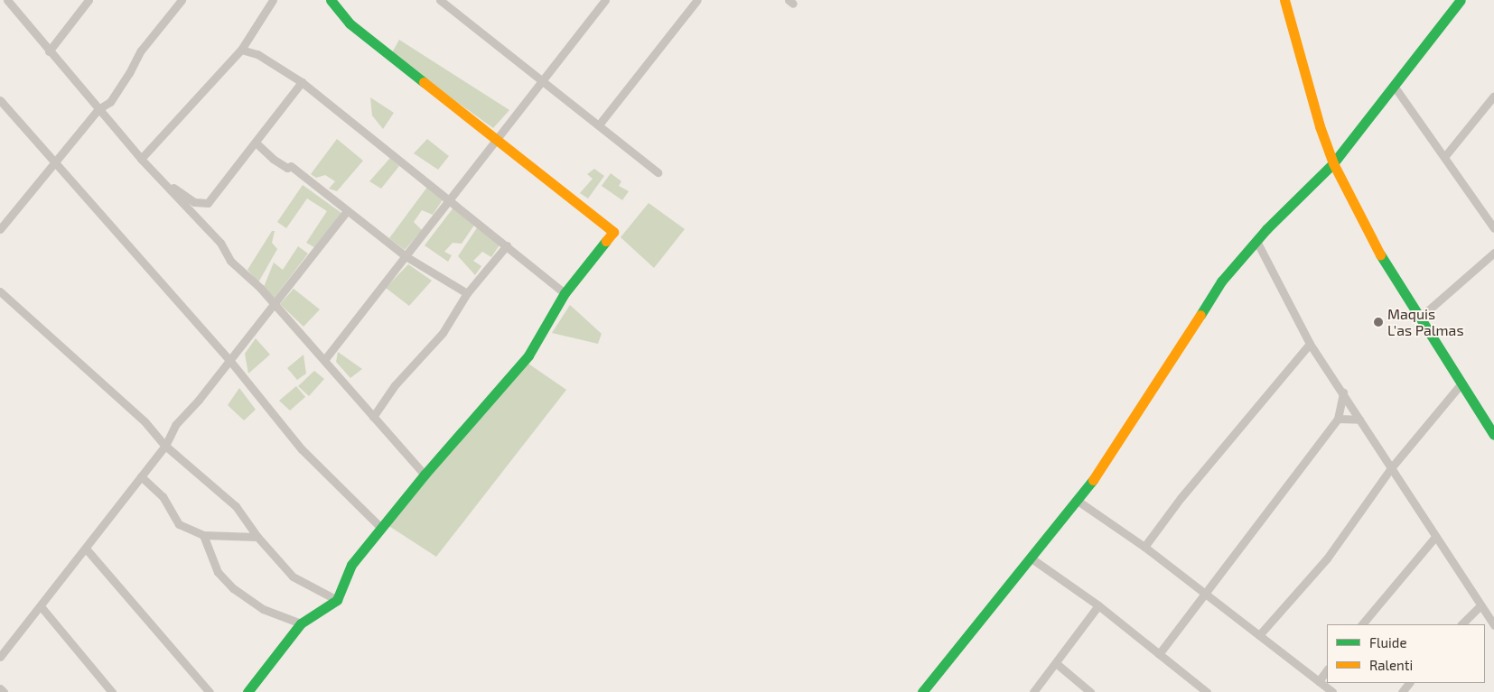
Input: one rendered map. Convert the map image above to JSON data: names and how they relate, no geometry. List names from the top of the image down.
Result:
{
  "places": ["Maquis L'as Palmas"],
  "legend": ["Fluide", "Ralenti"]
}
